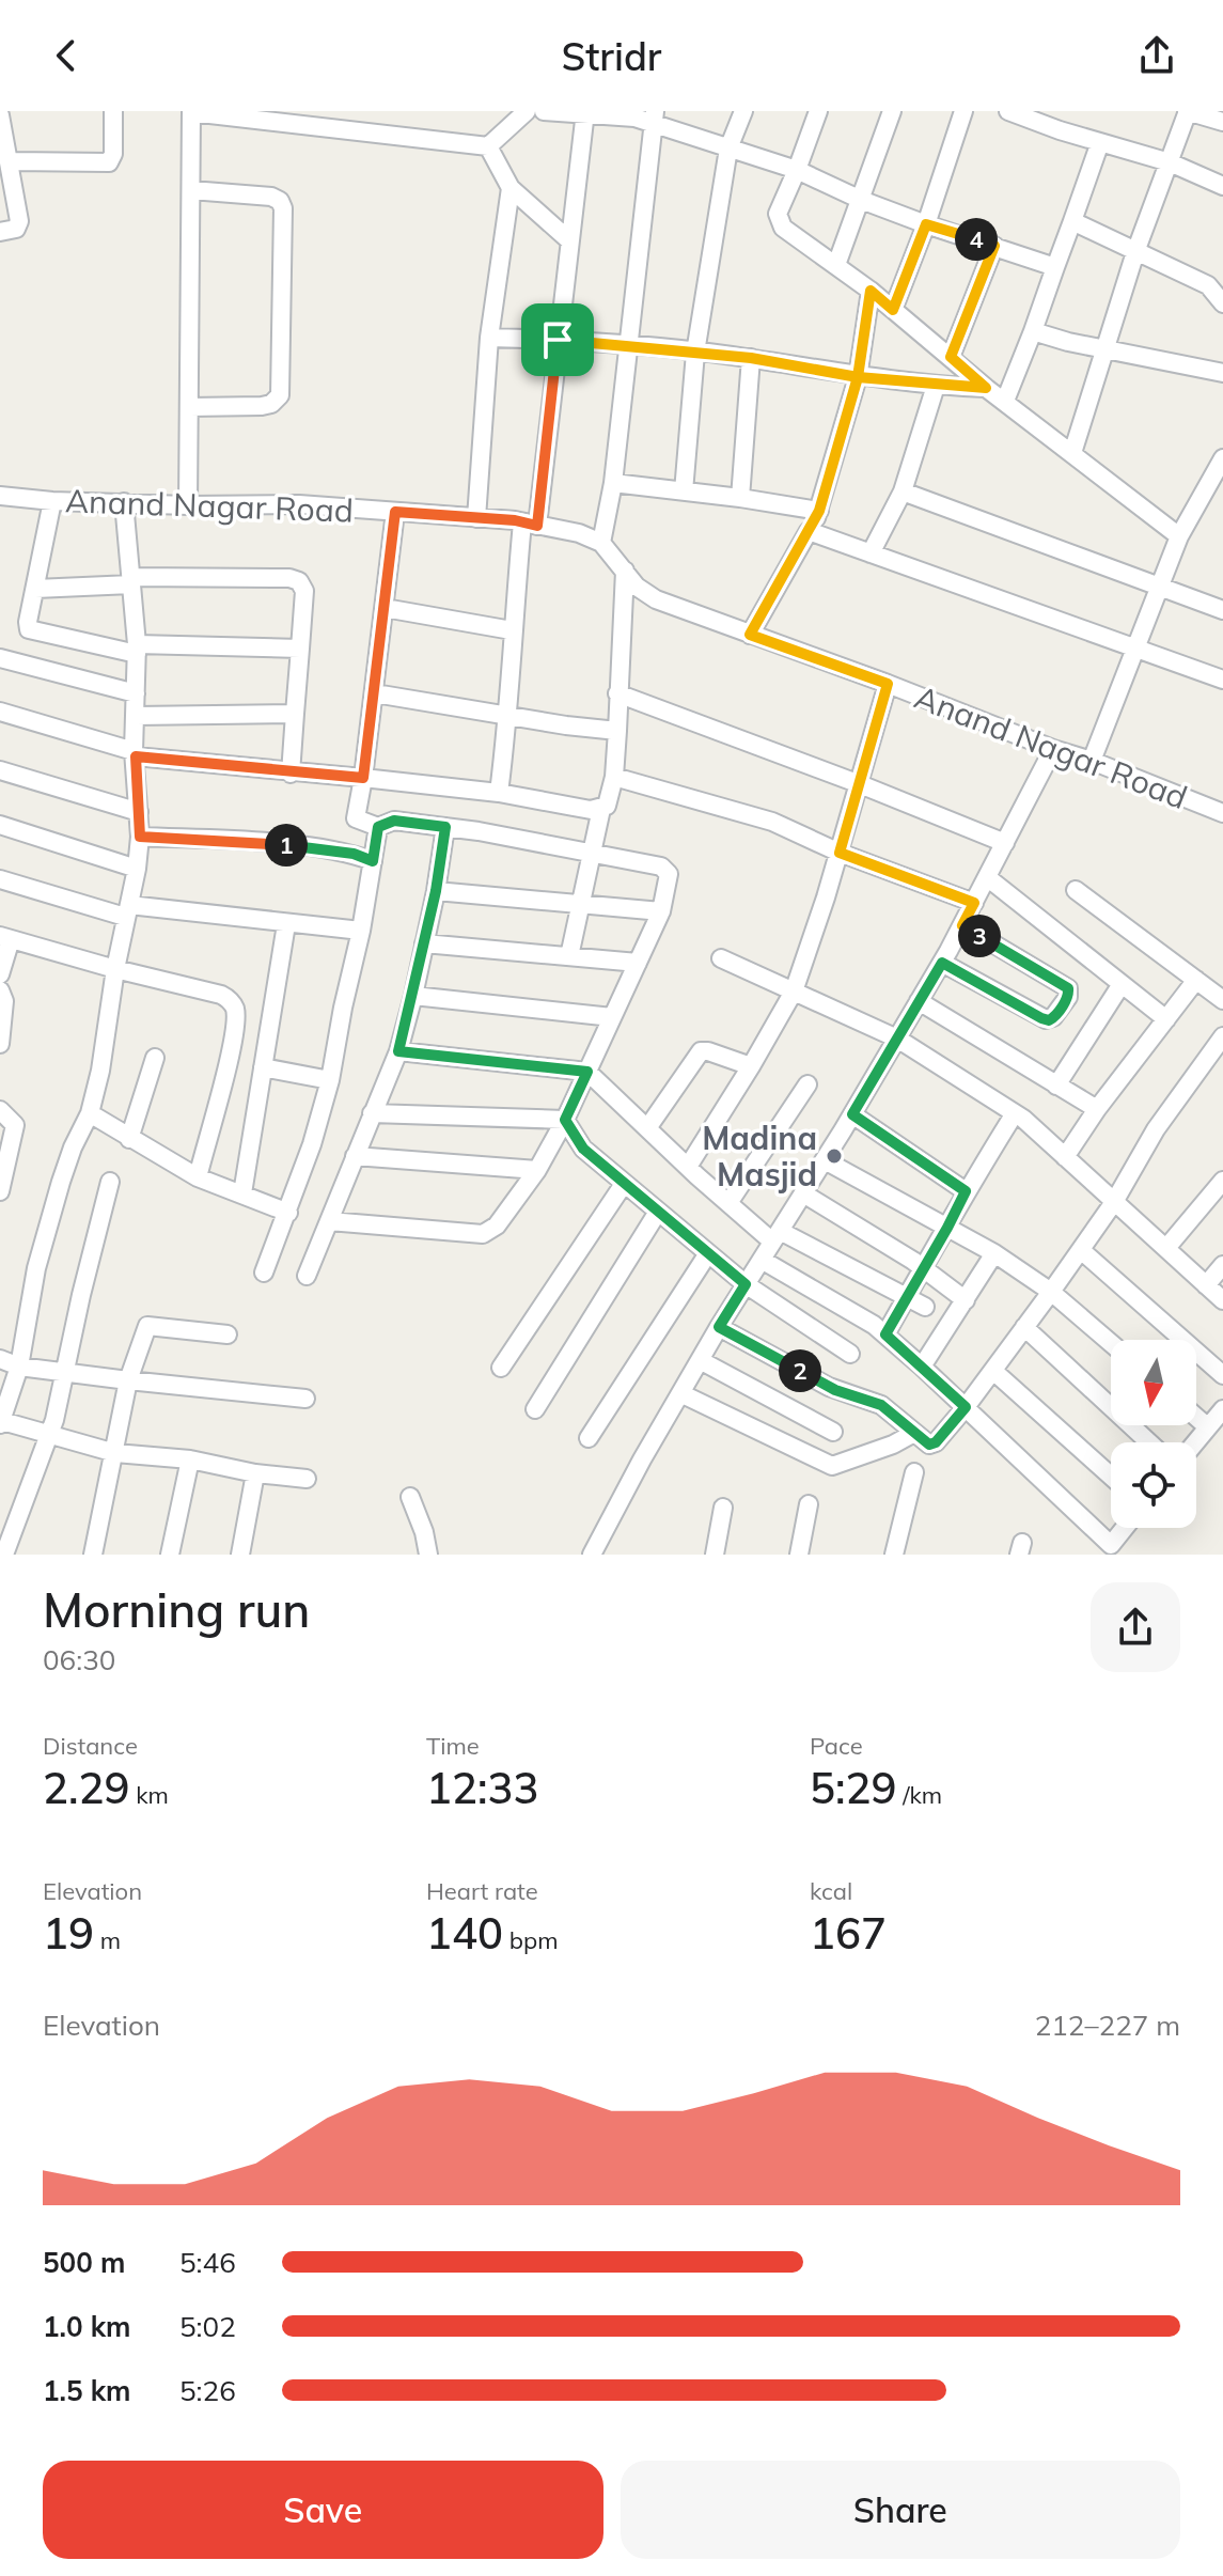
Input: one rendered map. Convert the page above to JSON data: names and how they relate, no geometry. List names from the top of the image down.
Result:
{
  "streets": {
    "street": ["Anand Nagar Road"]
  },
  "places": ["Madina Masjid"],
  "north": "bottom",
  "page": {
    "header": "Stridr",
    "pins": [
      "4",
      "1",
      "3",
      "2"
    ],
    "heading": ["Morning run", "06:30"],
    "stats": [
      ["Distance", "2.29 km"],
      ["Time", "12:33"],
      ["Pace", "5:29 /km"],
      ["Elevation", "19 m"],
      ["Heart rate", "140 bpm"],
      ["kcal", "167"]
    ],
    "chart": ["Elevation", "212–227 m"],
    "list": [
      {
        "name": "500 m",
        "note": "5:46"
      },
      {
        "name": "1.0 km",
        "note": "5:02"
      },
      {
        "name": "1.5 km",
        "note": "5:26"
      }
    ],
    "buttons": ["Save", "Share"]
  }
}
